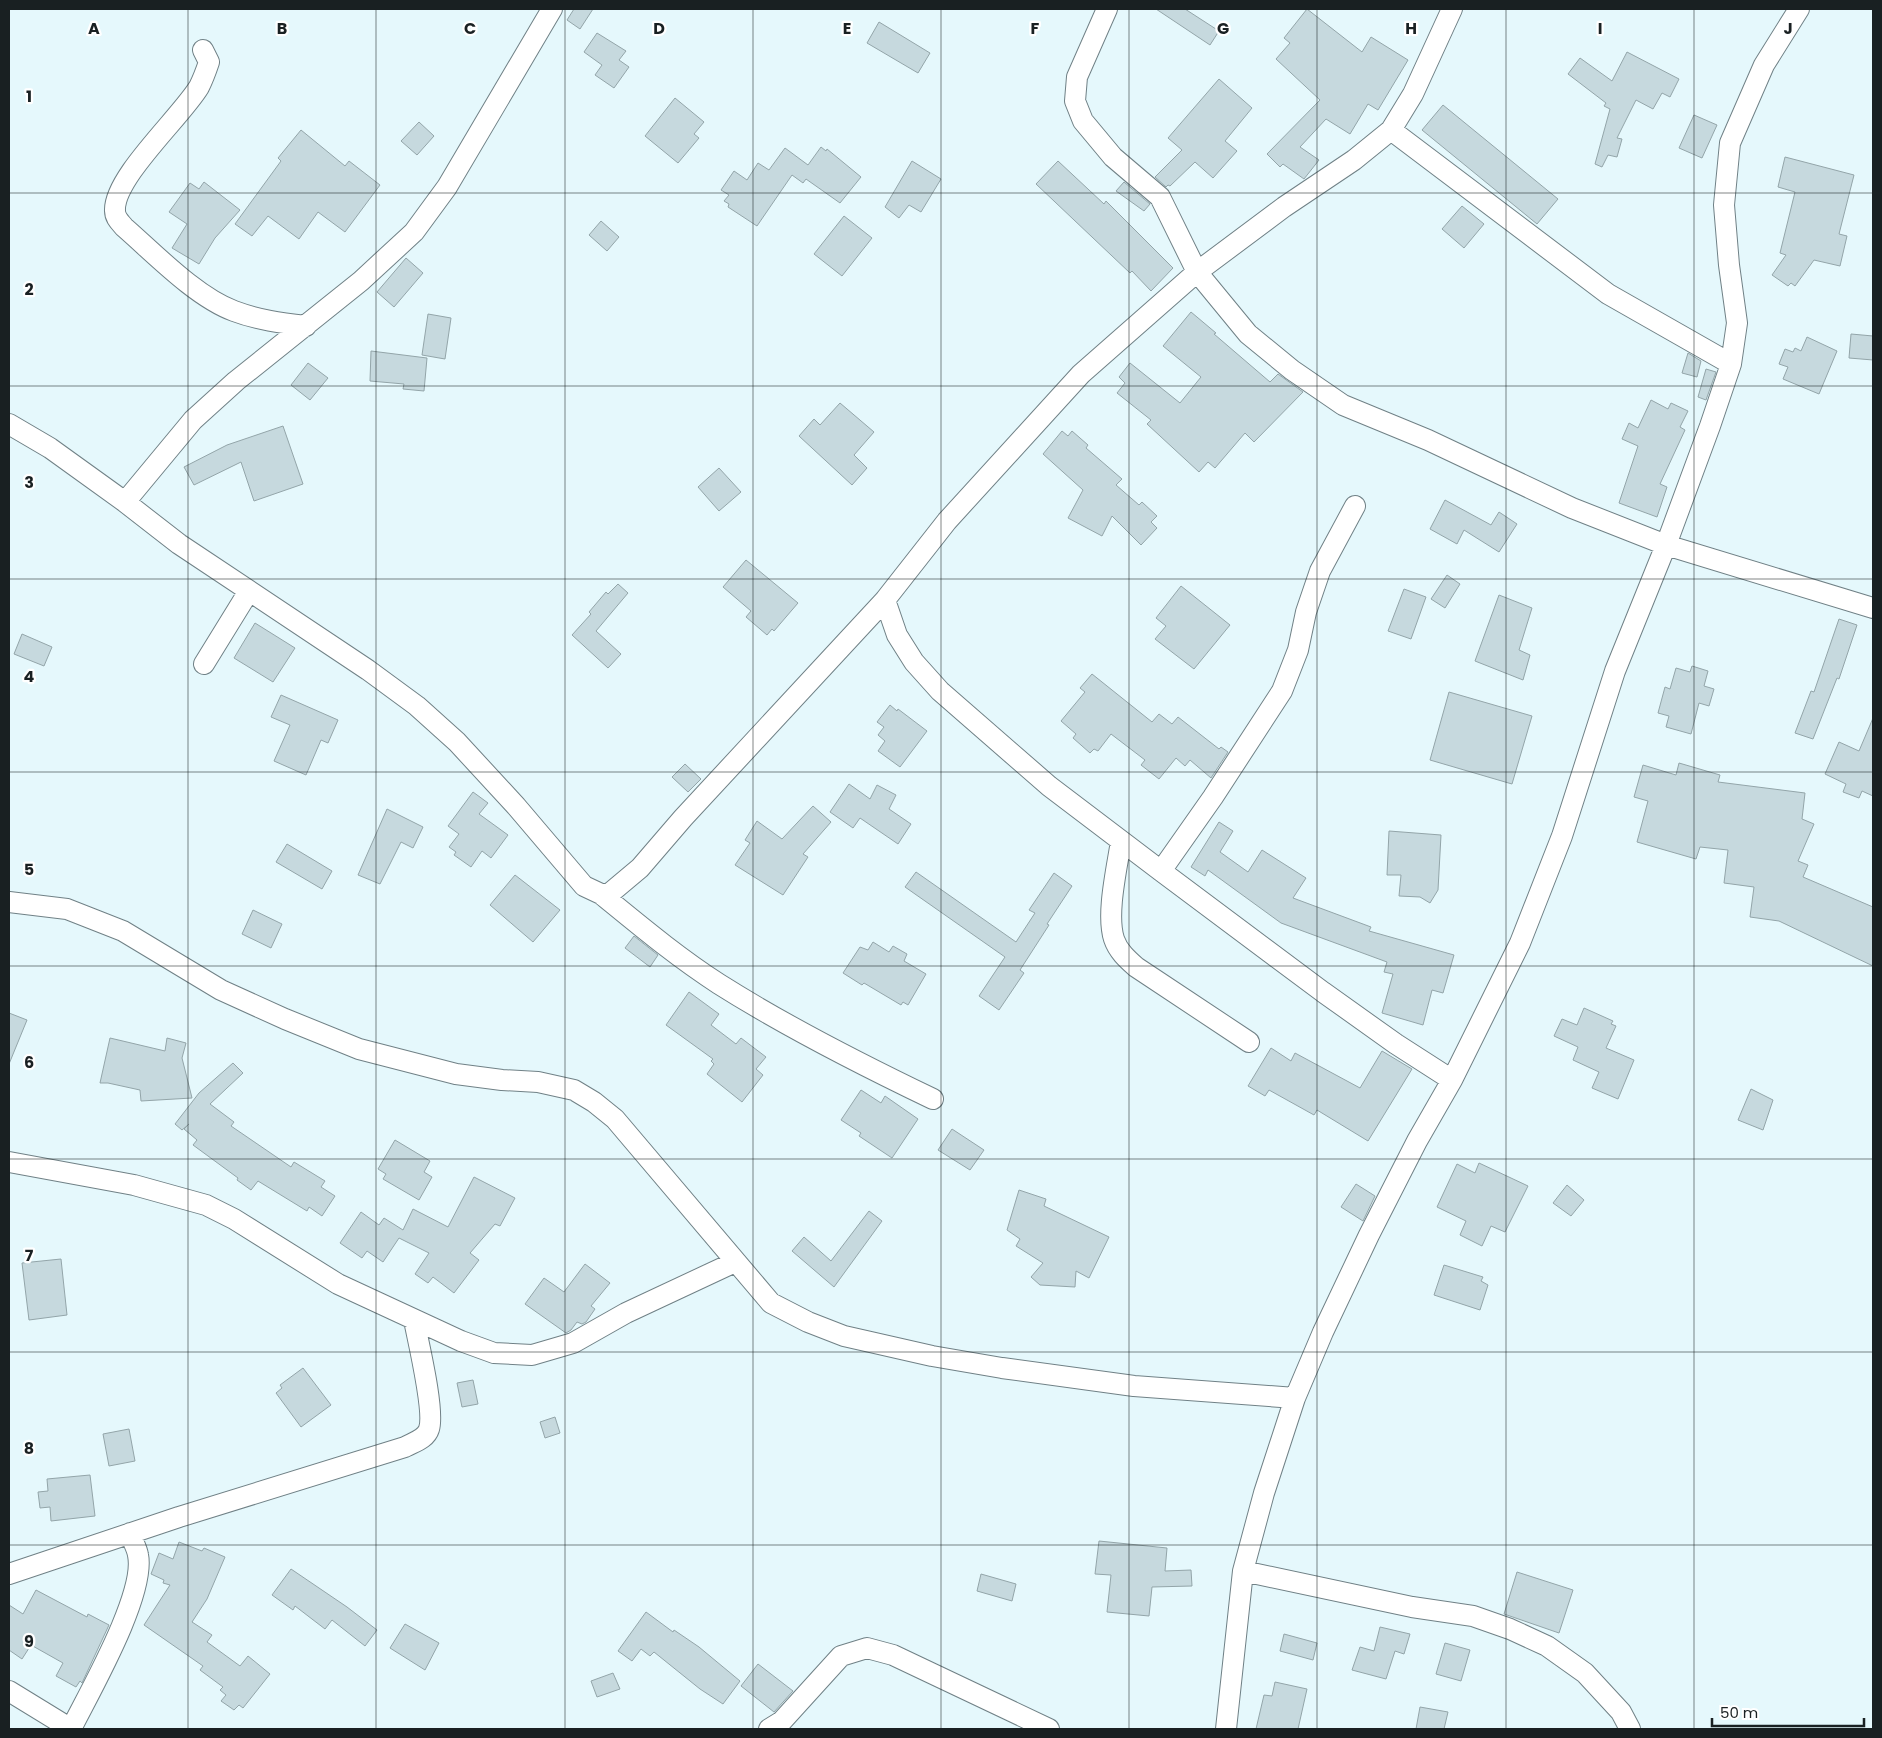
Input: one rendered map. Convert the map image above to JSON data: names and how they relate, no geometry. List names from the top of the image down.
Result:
{
  "scale_bar": "50 m",
  "grid": {
    "columns": [
      "A",
      "B",
      "C",
      "D",
      "E",
      "F",
      "G",
      "H",
      "I",
      "J"
    ],
    "rows": [
      "1",
      "2",
      "3",
      "4",
      "5",
      "6",
      "7",
      "8",
      "9"
    ]
  }
}
